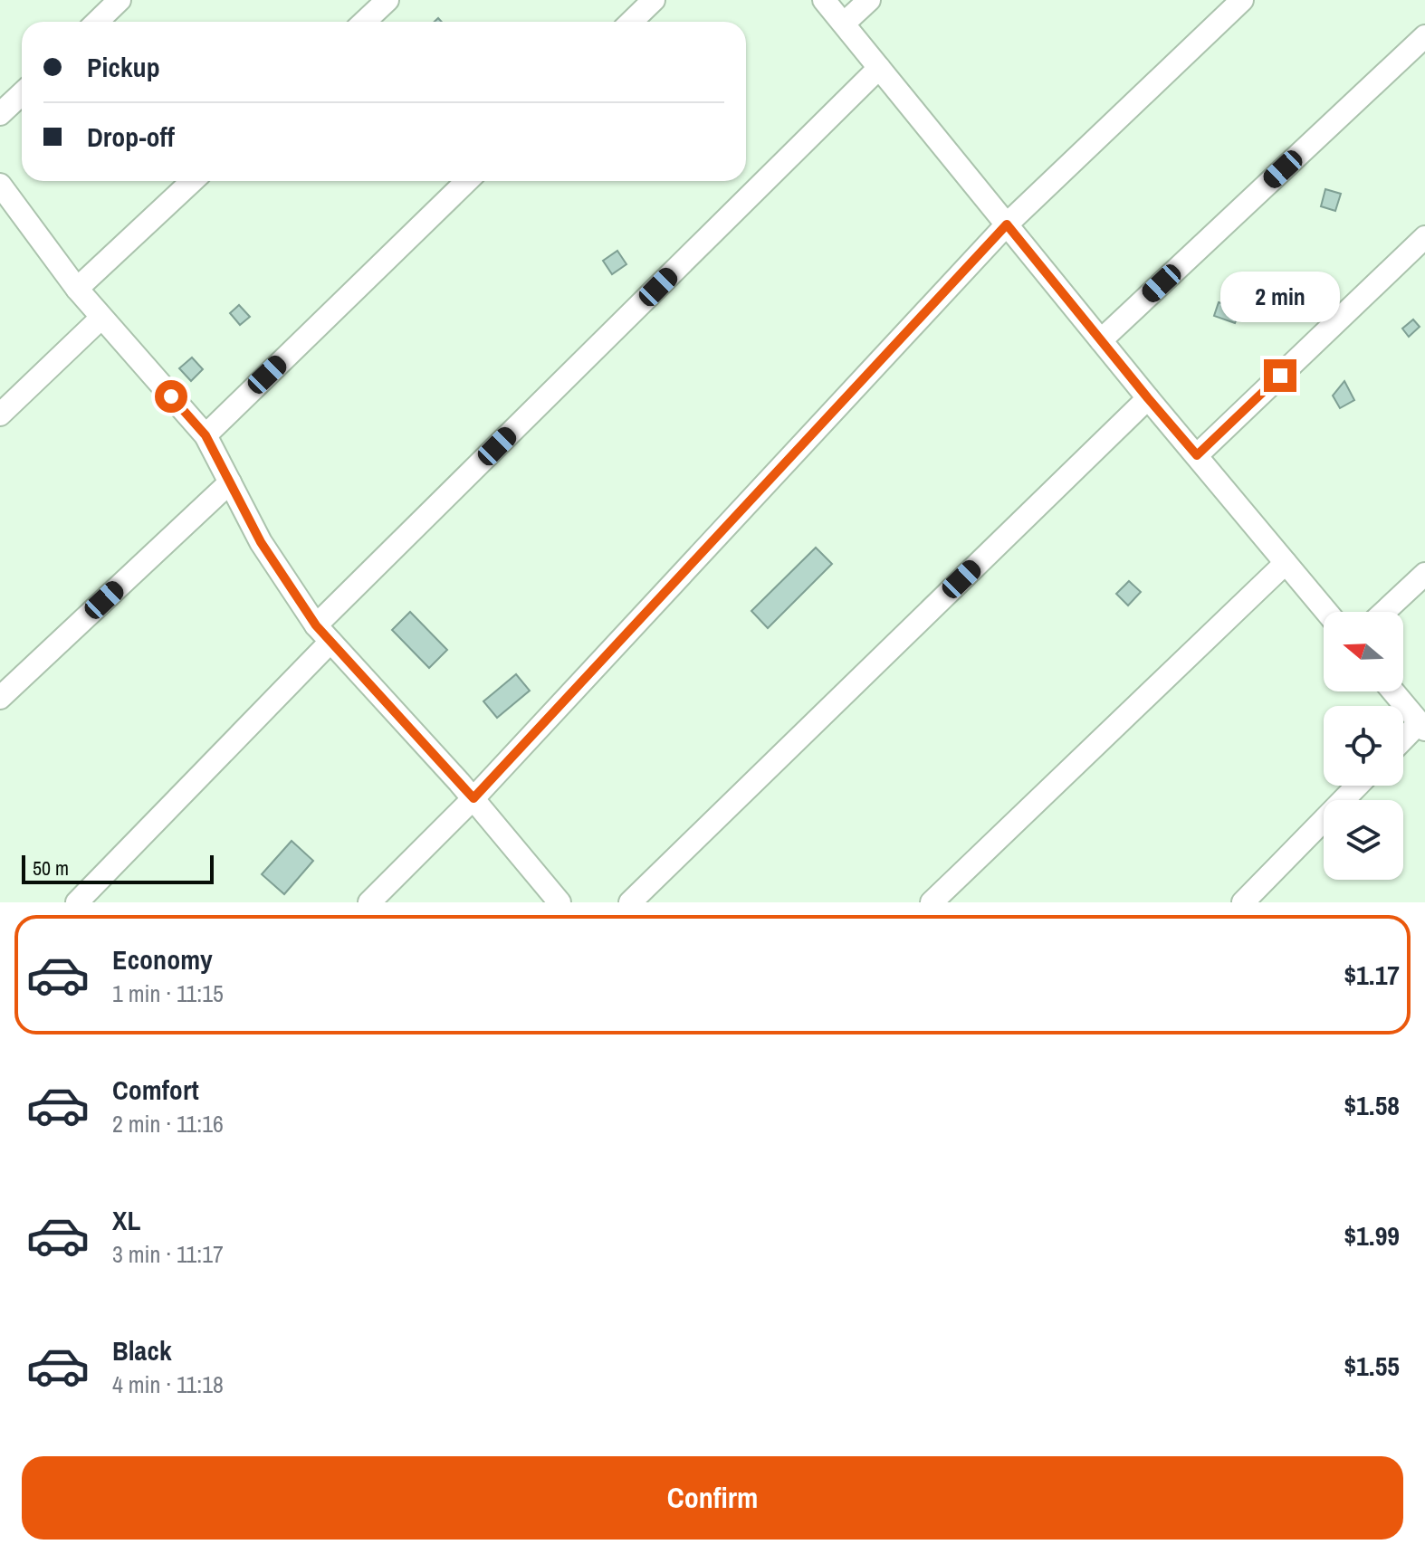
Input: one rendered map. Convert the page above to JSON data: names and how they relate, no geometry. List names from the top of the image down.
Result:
{
  "scale_bar": "50 m",
  "north": "left",
  "page": {
    "banner": ["Pickup", "Drop-off"],
    "bubble": "2 min",
    "scale": "50 m",
    "list": [
      {
        "name": "Economy",
        "note": "1 min · 11:15",
        "value": "$1.17"
      },
      {
        "name": "Comfort",
        "note": "2 min · 11:16",
        "value": "$1.58"
      },
      {
        "name": "XL",
        "note": "3 min · 11:17",
        "value": "$1.99"
      },
      {
        "name": "Black",
        "note": "4 min · 11:18",
        "value": "$1.55"
      }
    ],
    "buttons": "Confirm"
  }
}
